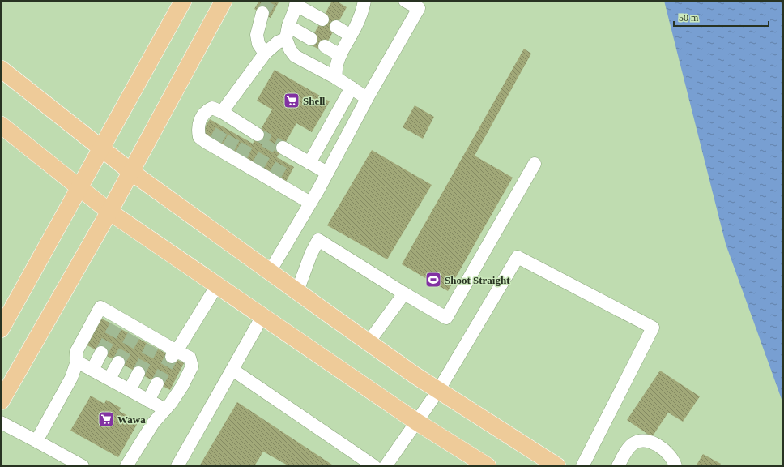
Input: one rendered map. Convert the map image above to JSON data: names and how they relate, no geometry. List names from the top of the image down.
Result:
{
  "places": {
    "supermarket": ["Shell", "Wawa"],
    "sports": ["Shoot Straight"]
  },
  "scale_bar": "50 m"
}
